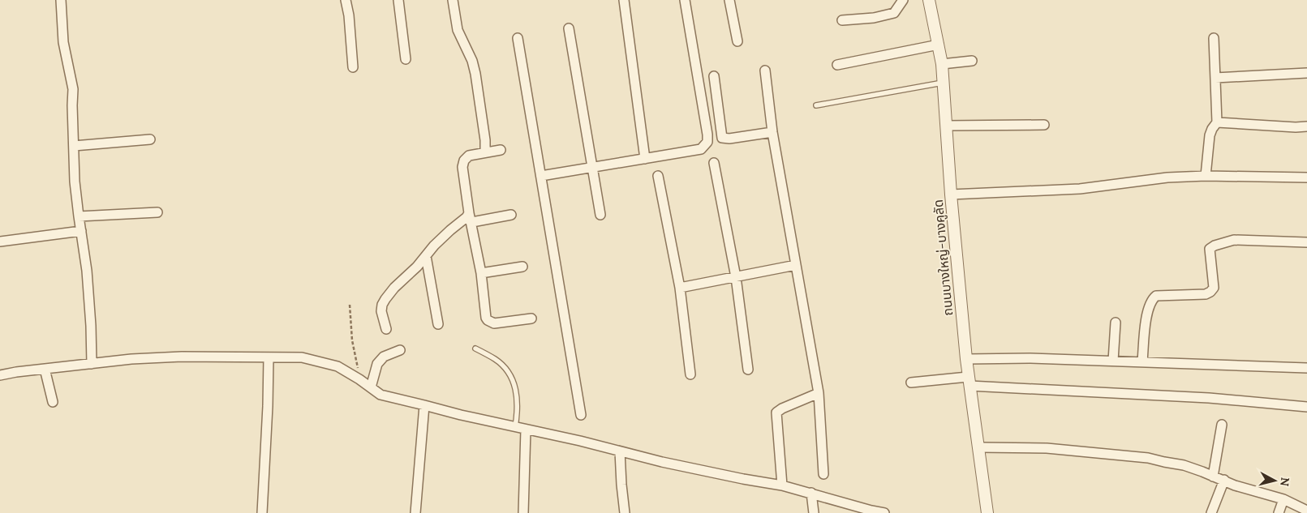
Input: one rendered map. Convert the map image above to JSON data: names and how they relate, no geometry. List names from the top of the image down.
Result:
{
  "streets": {
    "street": ["ถนนบางใหญ่-บางคูลัด"]
  },
  "north": "right"
}
